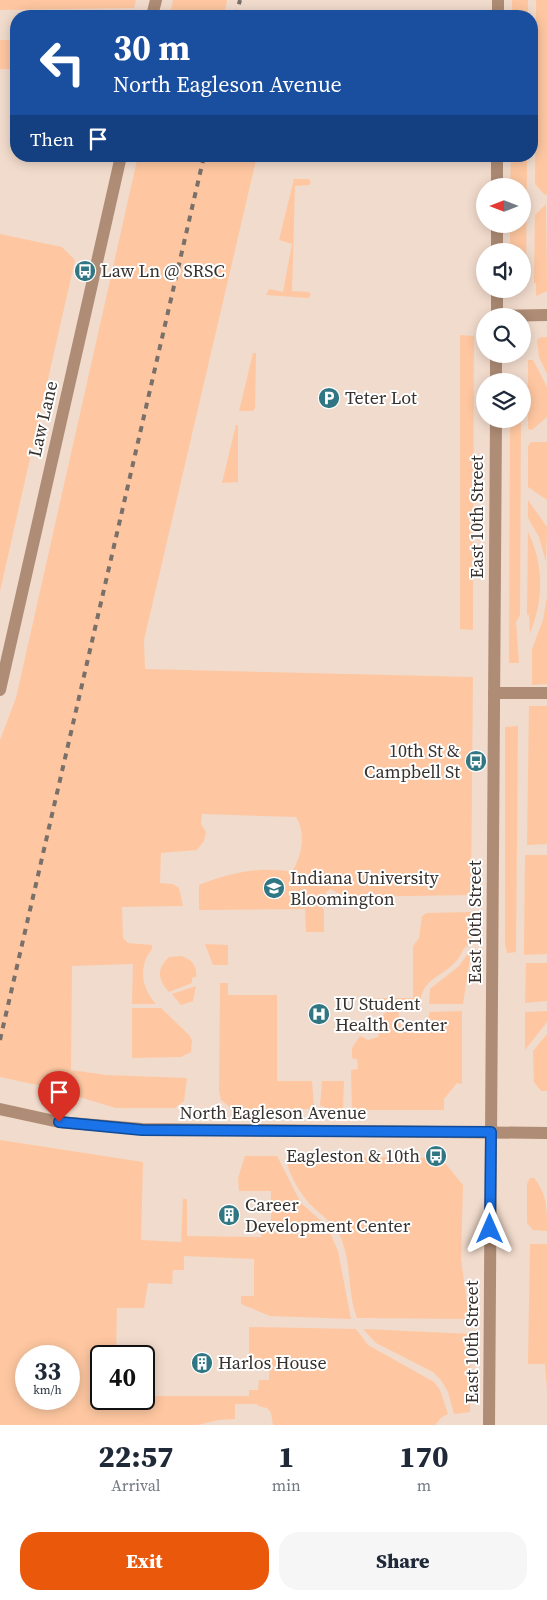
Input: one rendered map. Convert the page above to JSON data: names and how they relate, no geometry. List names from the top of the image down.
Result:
{
  "streets": {
    "street": ["Law Lane", "East 10th Street", "North Eagleson Avenue"]
  },
  "crossings": [
    ["East 10th Street", "North Eagleson Avenue"]
  ],
  "places": {
    "bus stop": ["Law Ln @ SRSC", "10th St & Campbell St", "Eagleston & 10th"],
    "parking": ["Teter Lot"],
    "school or university": ["Indiana University Bloomington"],
    "hospital": ["IU Student Health Center"],
    "building": ["Career Development Center", "Harlos House"]
  },
  "north": "left",
  "page": {
    "turn": ["30 m", "North Eagleson Avenue"],
    "then": "Then",
    "speed": "33 km/h",
    "limit": "40",
    "eta": [
      "22:57",
      "Arrival",
      "1",
      "min",
      "170",
      "m"
    ],
    "buttons": ["Exit", "Share"]
  }
}
